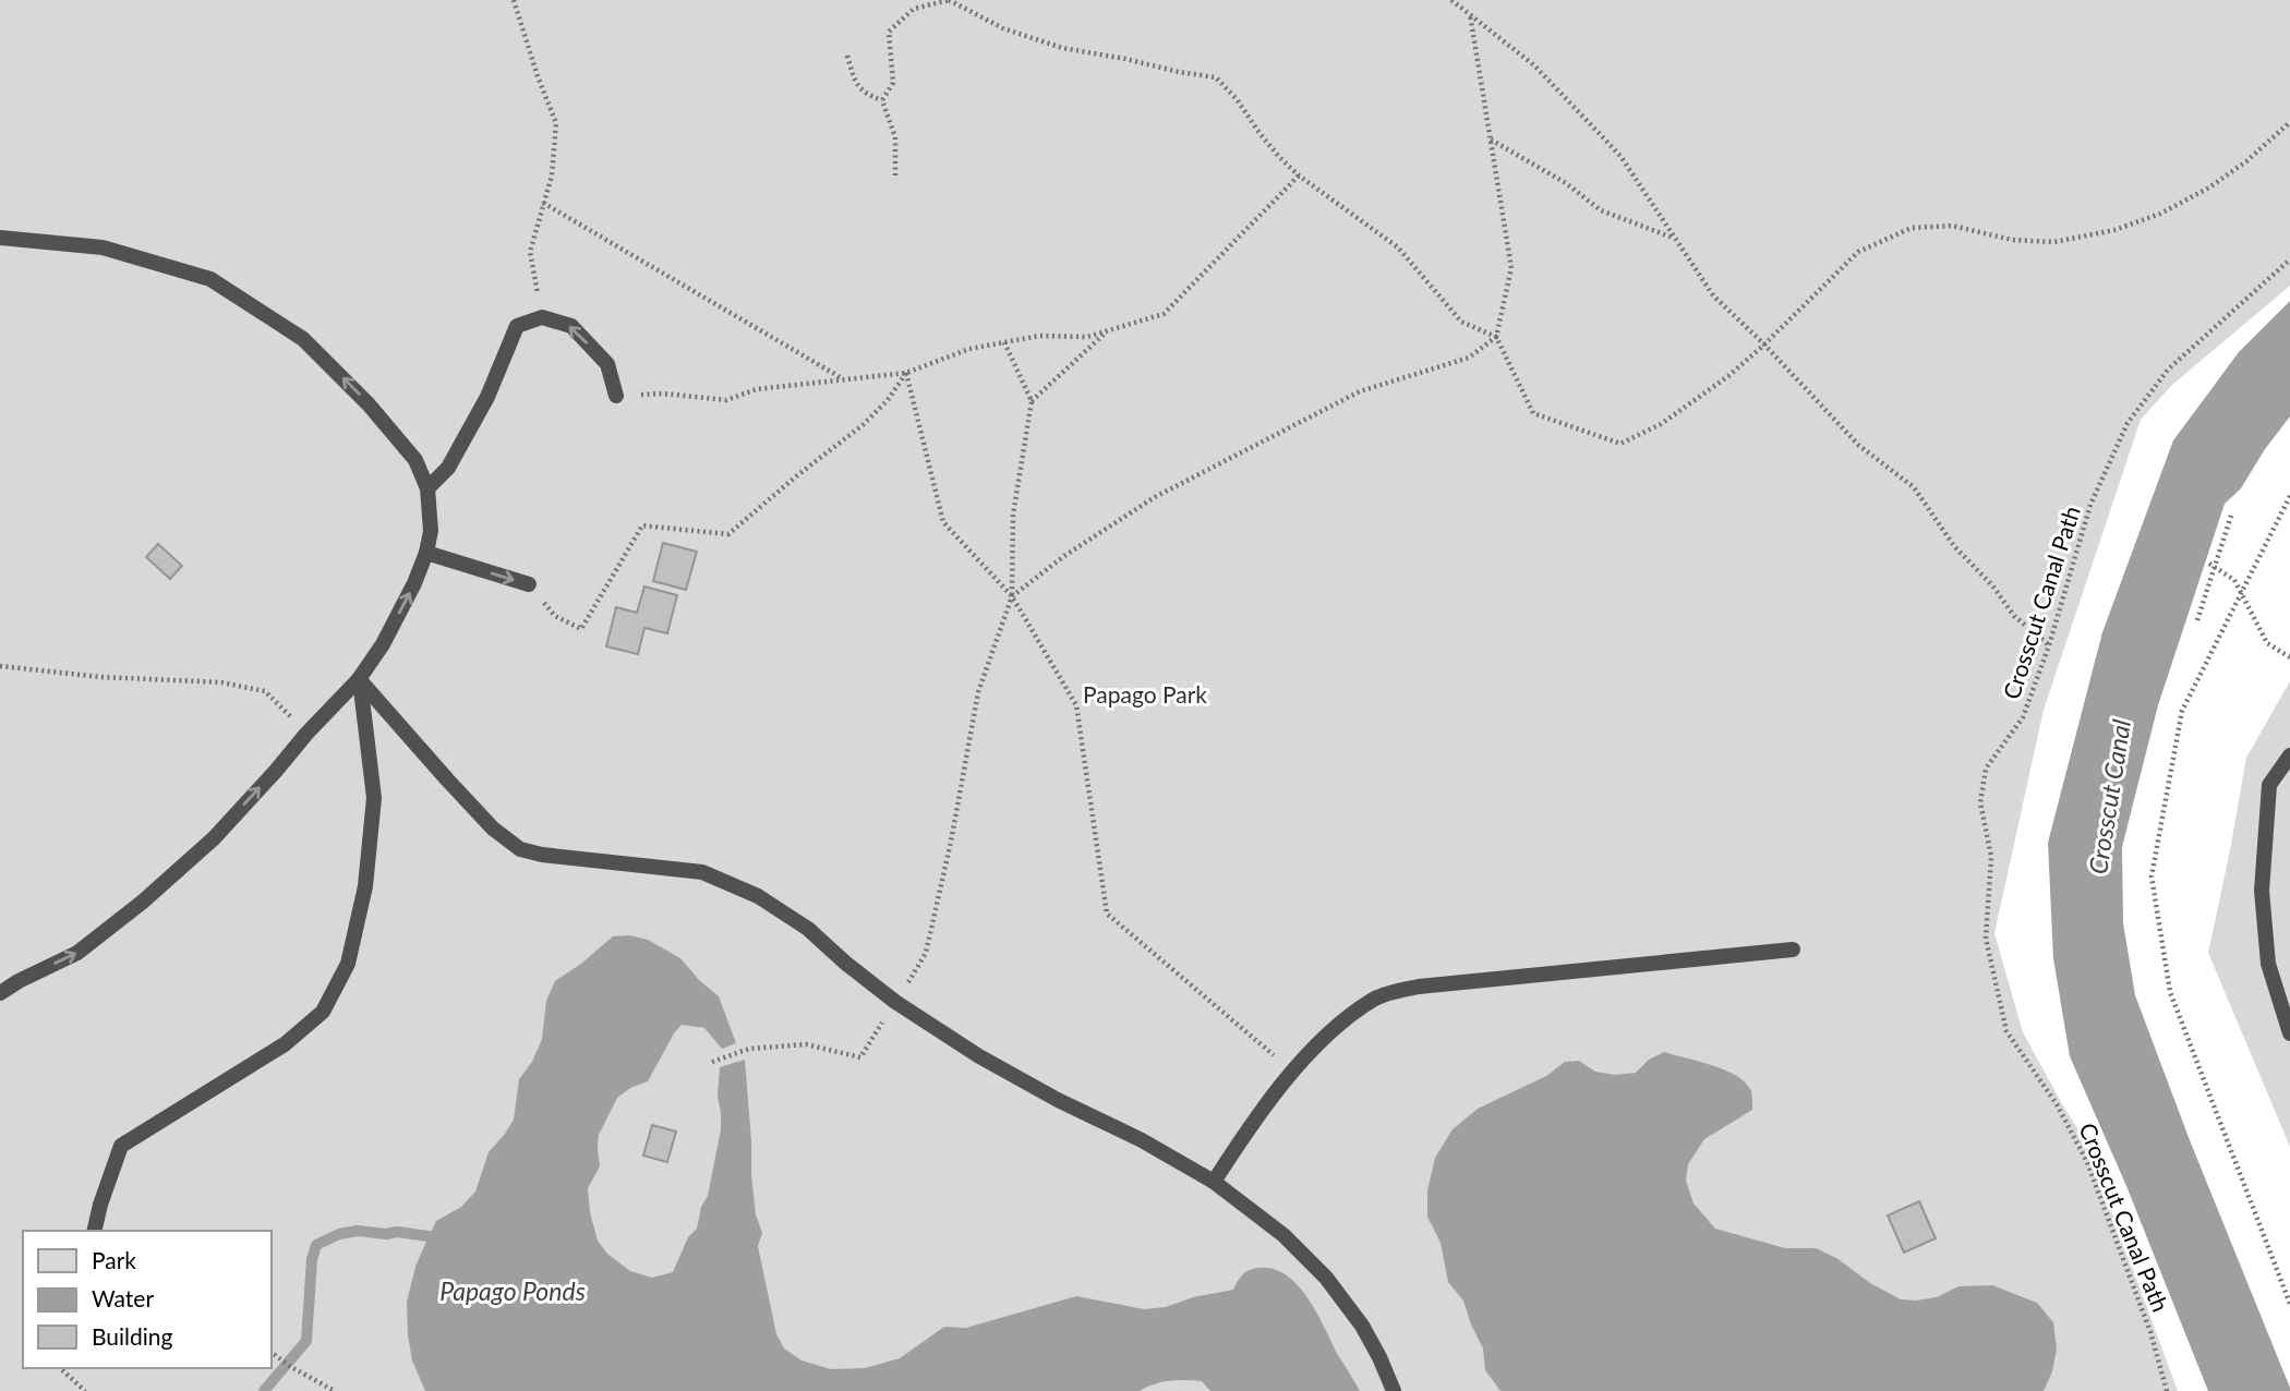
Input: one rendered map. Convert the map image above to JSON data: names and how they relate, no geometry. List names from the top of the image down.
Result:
{
  "streets": {
    "path": ["Crosscut Canal Path"]
  },
  "water": ["Crosscut Canal", "Papago Ponds"],
  "parks": ["Papago Park"],
  "legend": ["Park", "Water", "Building"]
}
